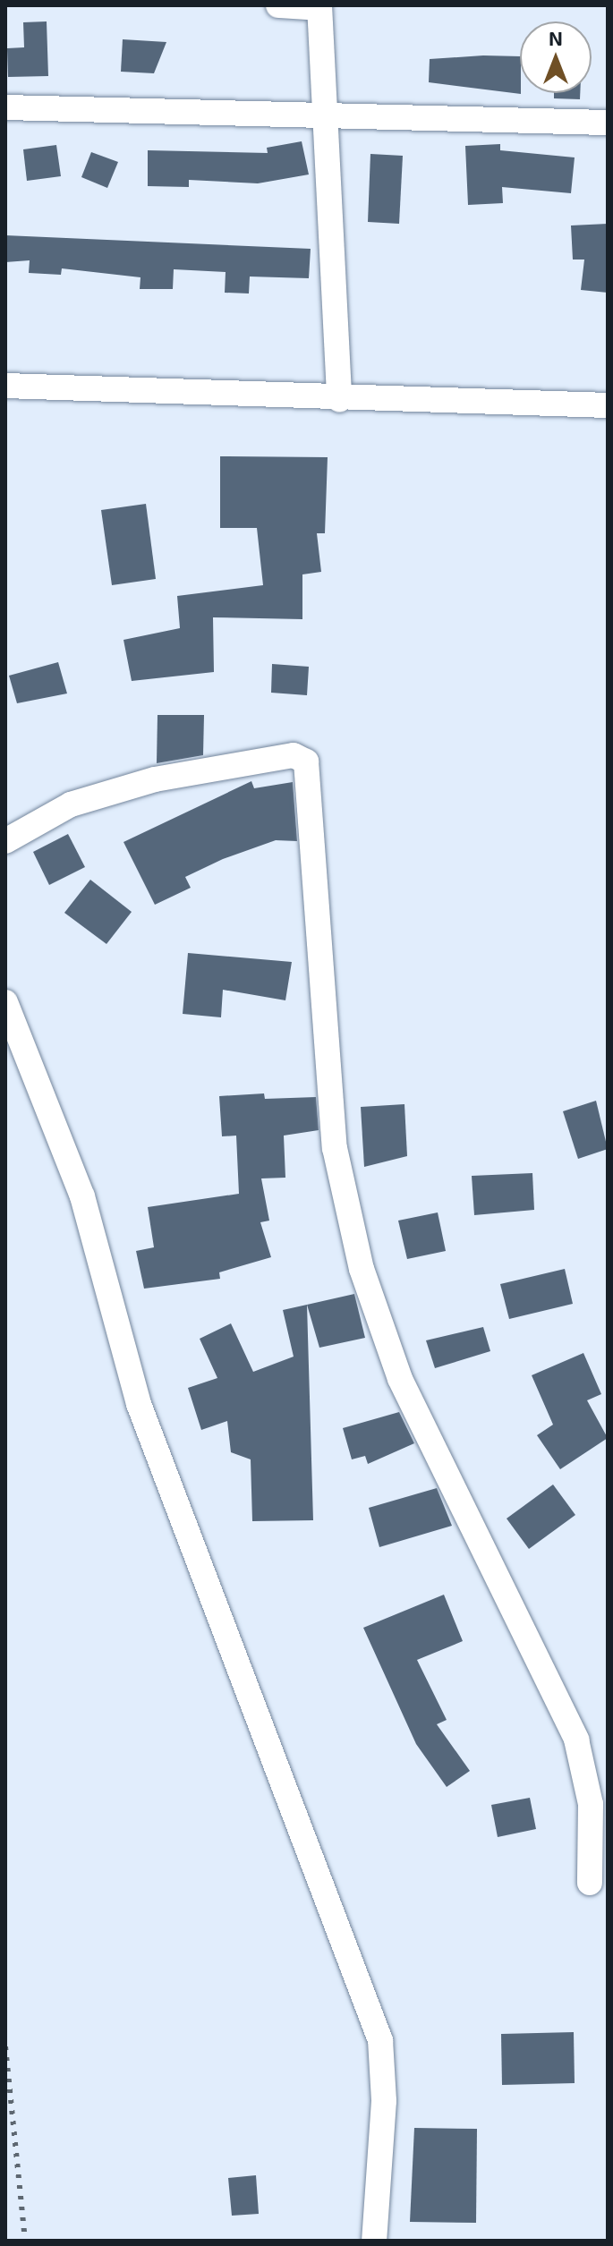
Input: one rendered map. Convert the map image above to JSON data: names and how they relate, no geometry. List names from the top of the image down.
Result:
{
  "north": "top"
}
